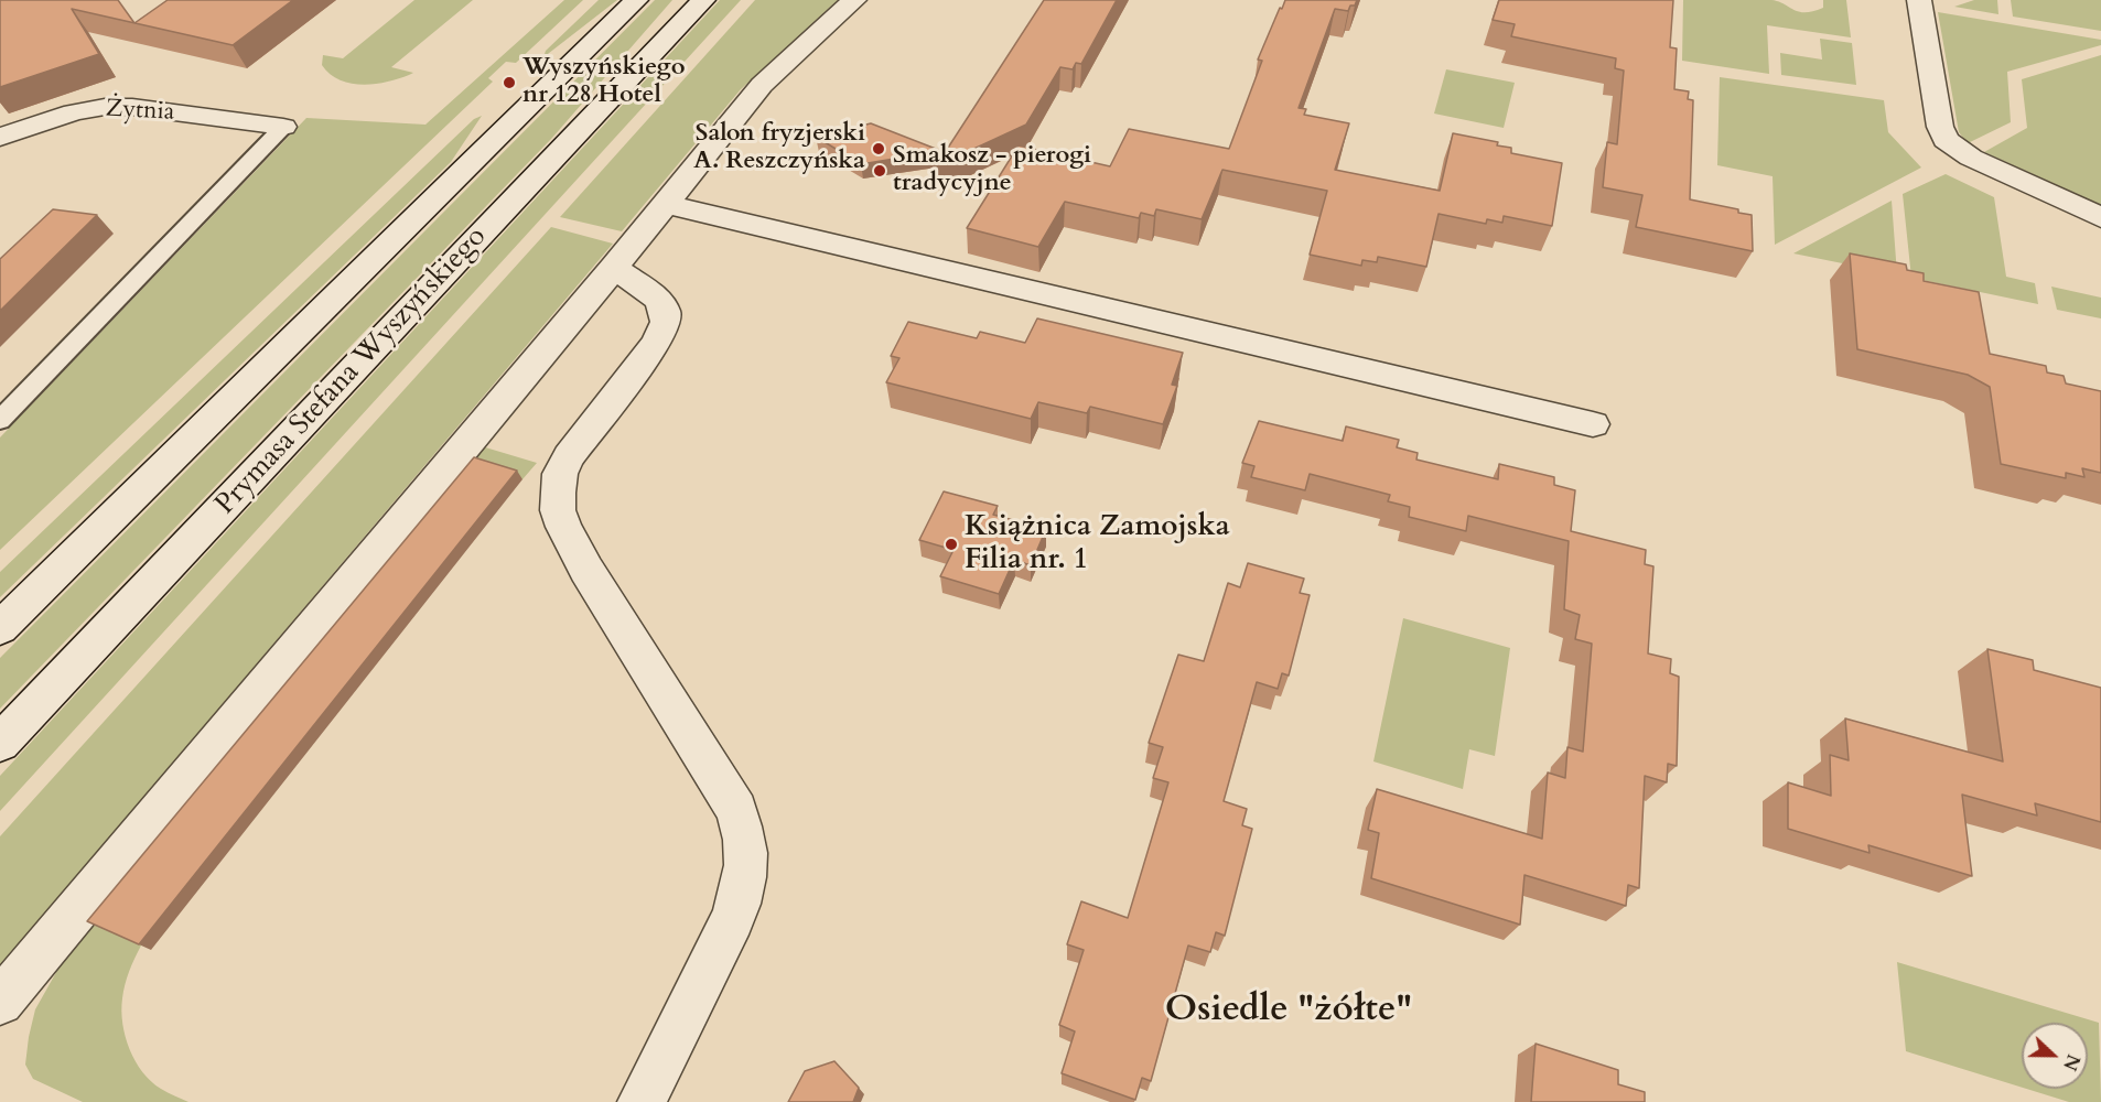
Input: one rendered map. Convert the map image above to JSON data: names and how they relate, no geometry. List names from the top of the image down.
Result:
{
  "streets": {
    "street": ["Żytnia", "Prymasa Stefana Wyszyńskiego"]
  },
  "districts": ["Osiedle \"żółte\""],
  "places": [
    "Wyszyńskiego nr 128 Hotel",
    "Salon fryzjerski A. Reszczyńska",
    "Smakosz - pierogi tradycyjne",
    "Książnica Zamojska Filia nr. 1"
  ],
  "north": "right"
}
